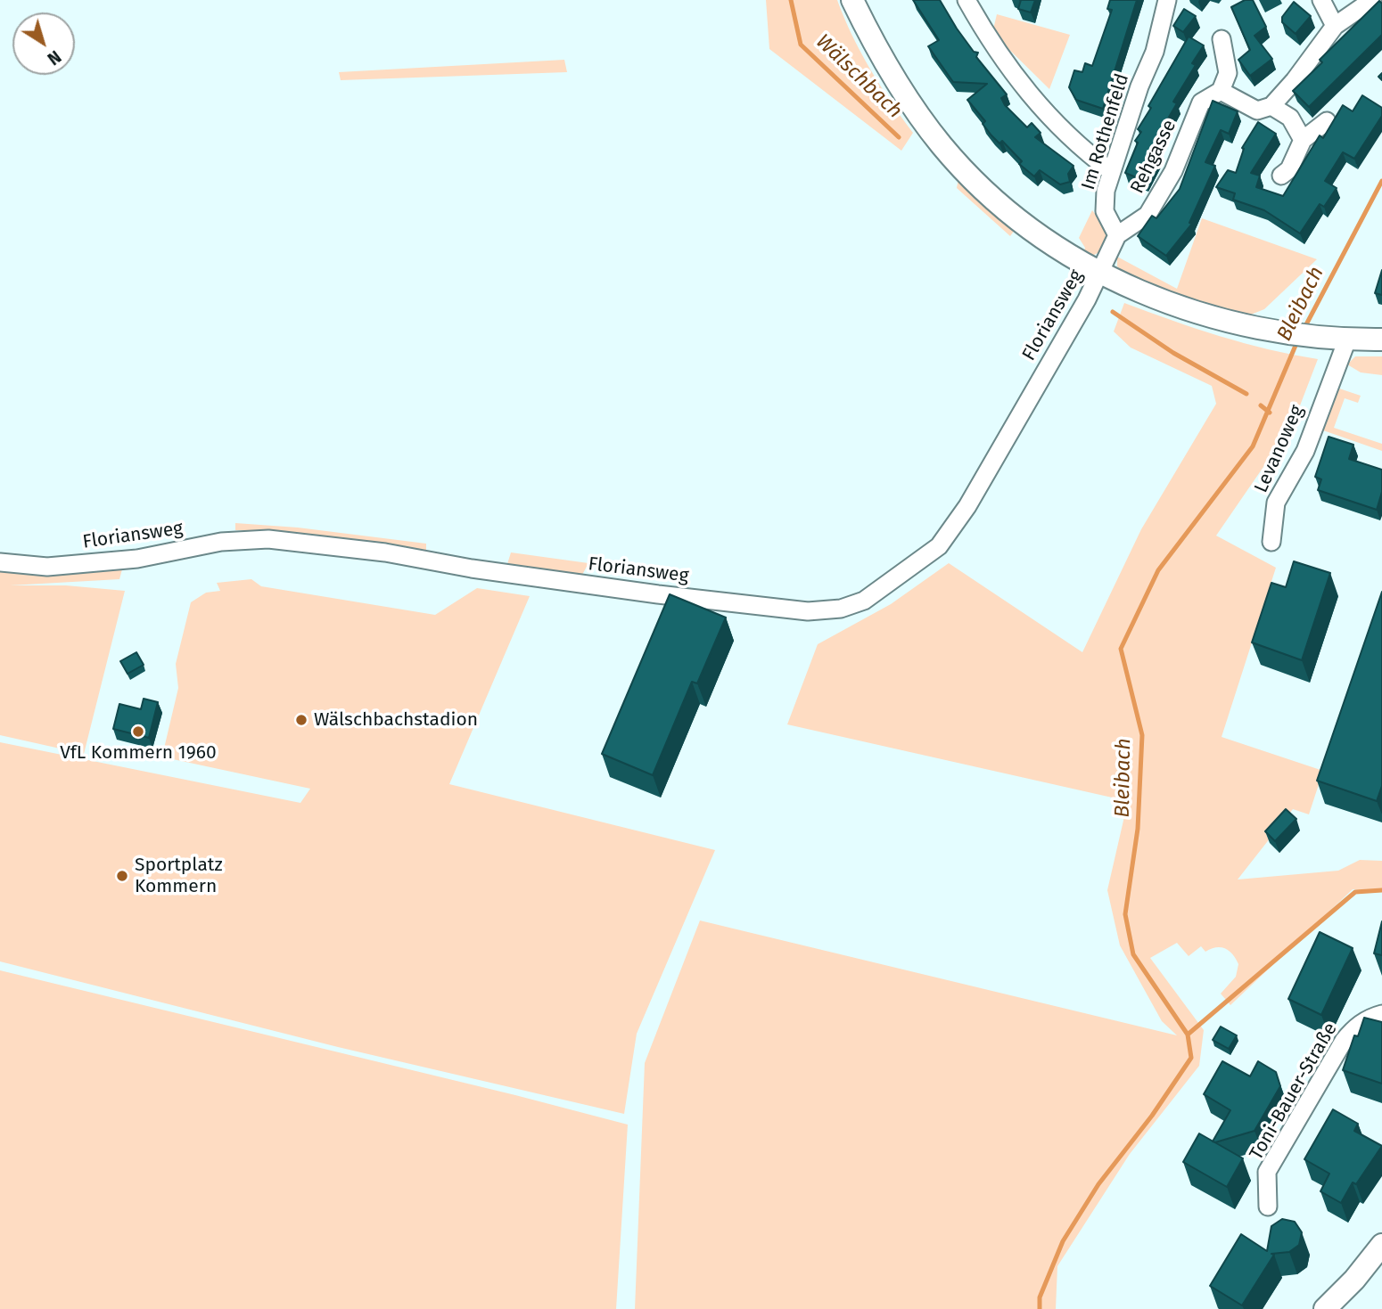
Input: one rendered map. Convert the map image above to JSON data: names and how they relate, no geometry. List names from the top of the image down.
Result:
{
  "streets": {
    "street": [
      "Im Rothenfeld",
      "Rehgasse",
      "Floriansweg",
      "Levanoweg",
      "Toni-Bauer-Straße"
    ]
  },
  "crossings": [
    ["Im Rothenfeld", "Rehgasse"]
  ],
  "water": ["Wälschbach", "Bleibach"],
  "places": ["Wälschbachstadion", "VfL Kommern 1960", "Sportplatz Kommern"],
  "north": "bottom right"
}
